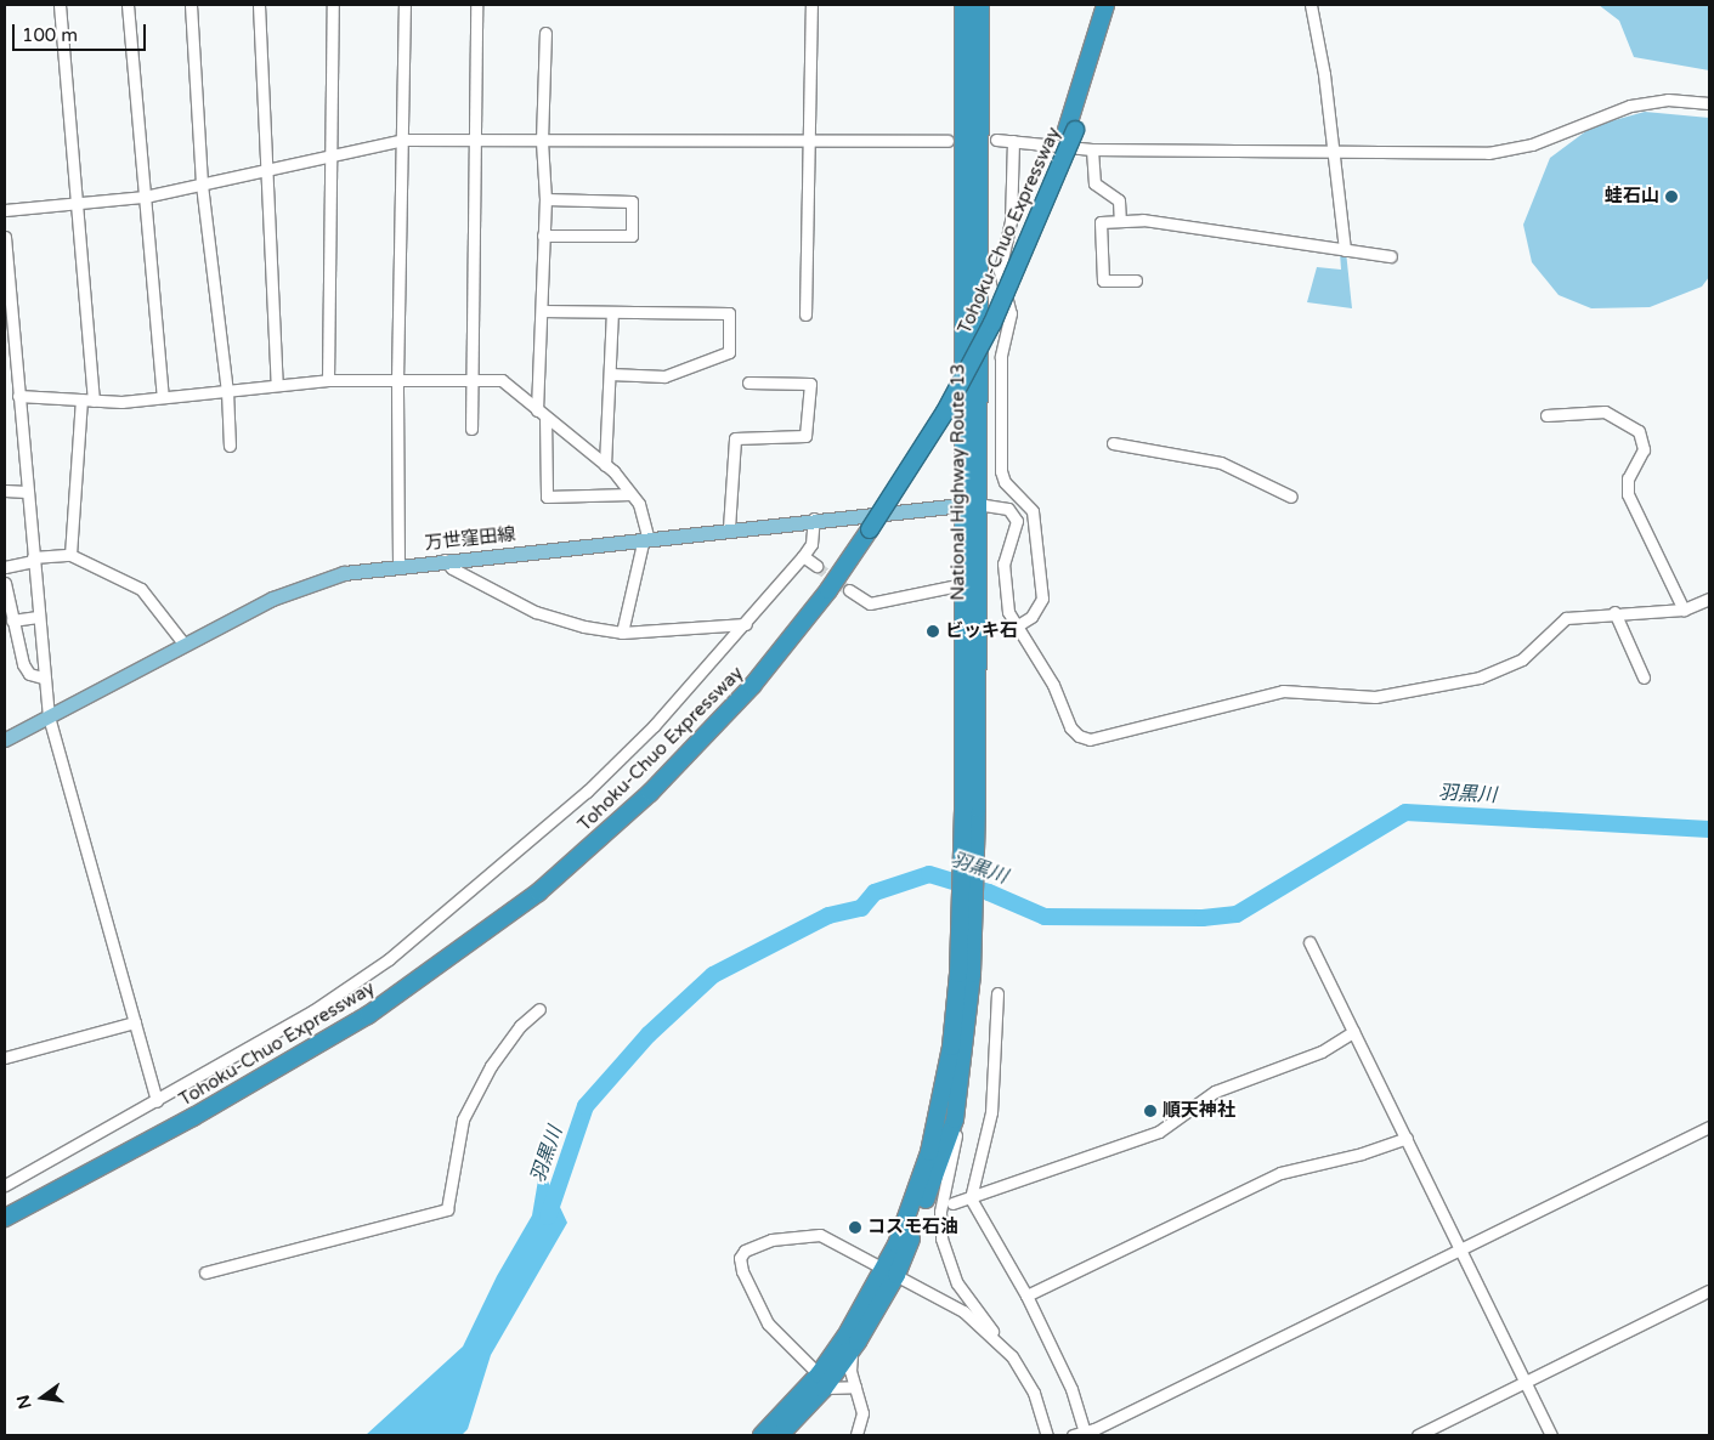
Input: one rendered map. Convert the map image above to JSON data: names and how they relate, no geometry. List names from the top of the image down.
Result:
{
  "streets": {
    "highway": ["Tohoku-Chuo Expressway", "National Highway Route 13"],
    "main road": ["万世窪田線"]
  },
  "crossings": [
    ["National Highway Route 13", "万世窪田線"]
  ],
  "water": ["羽黒川"],
  "places": [
    "蛙石山",
    "ビッキ石",
    "順天神社",
    "コスモ石油"
  ],
  "scale_bar": "100 m",
  "north": "left"
}
